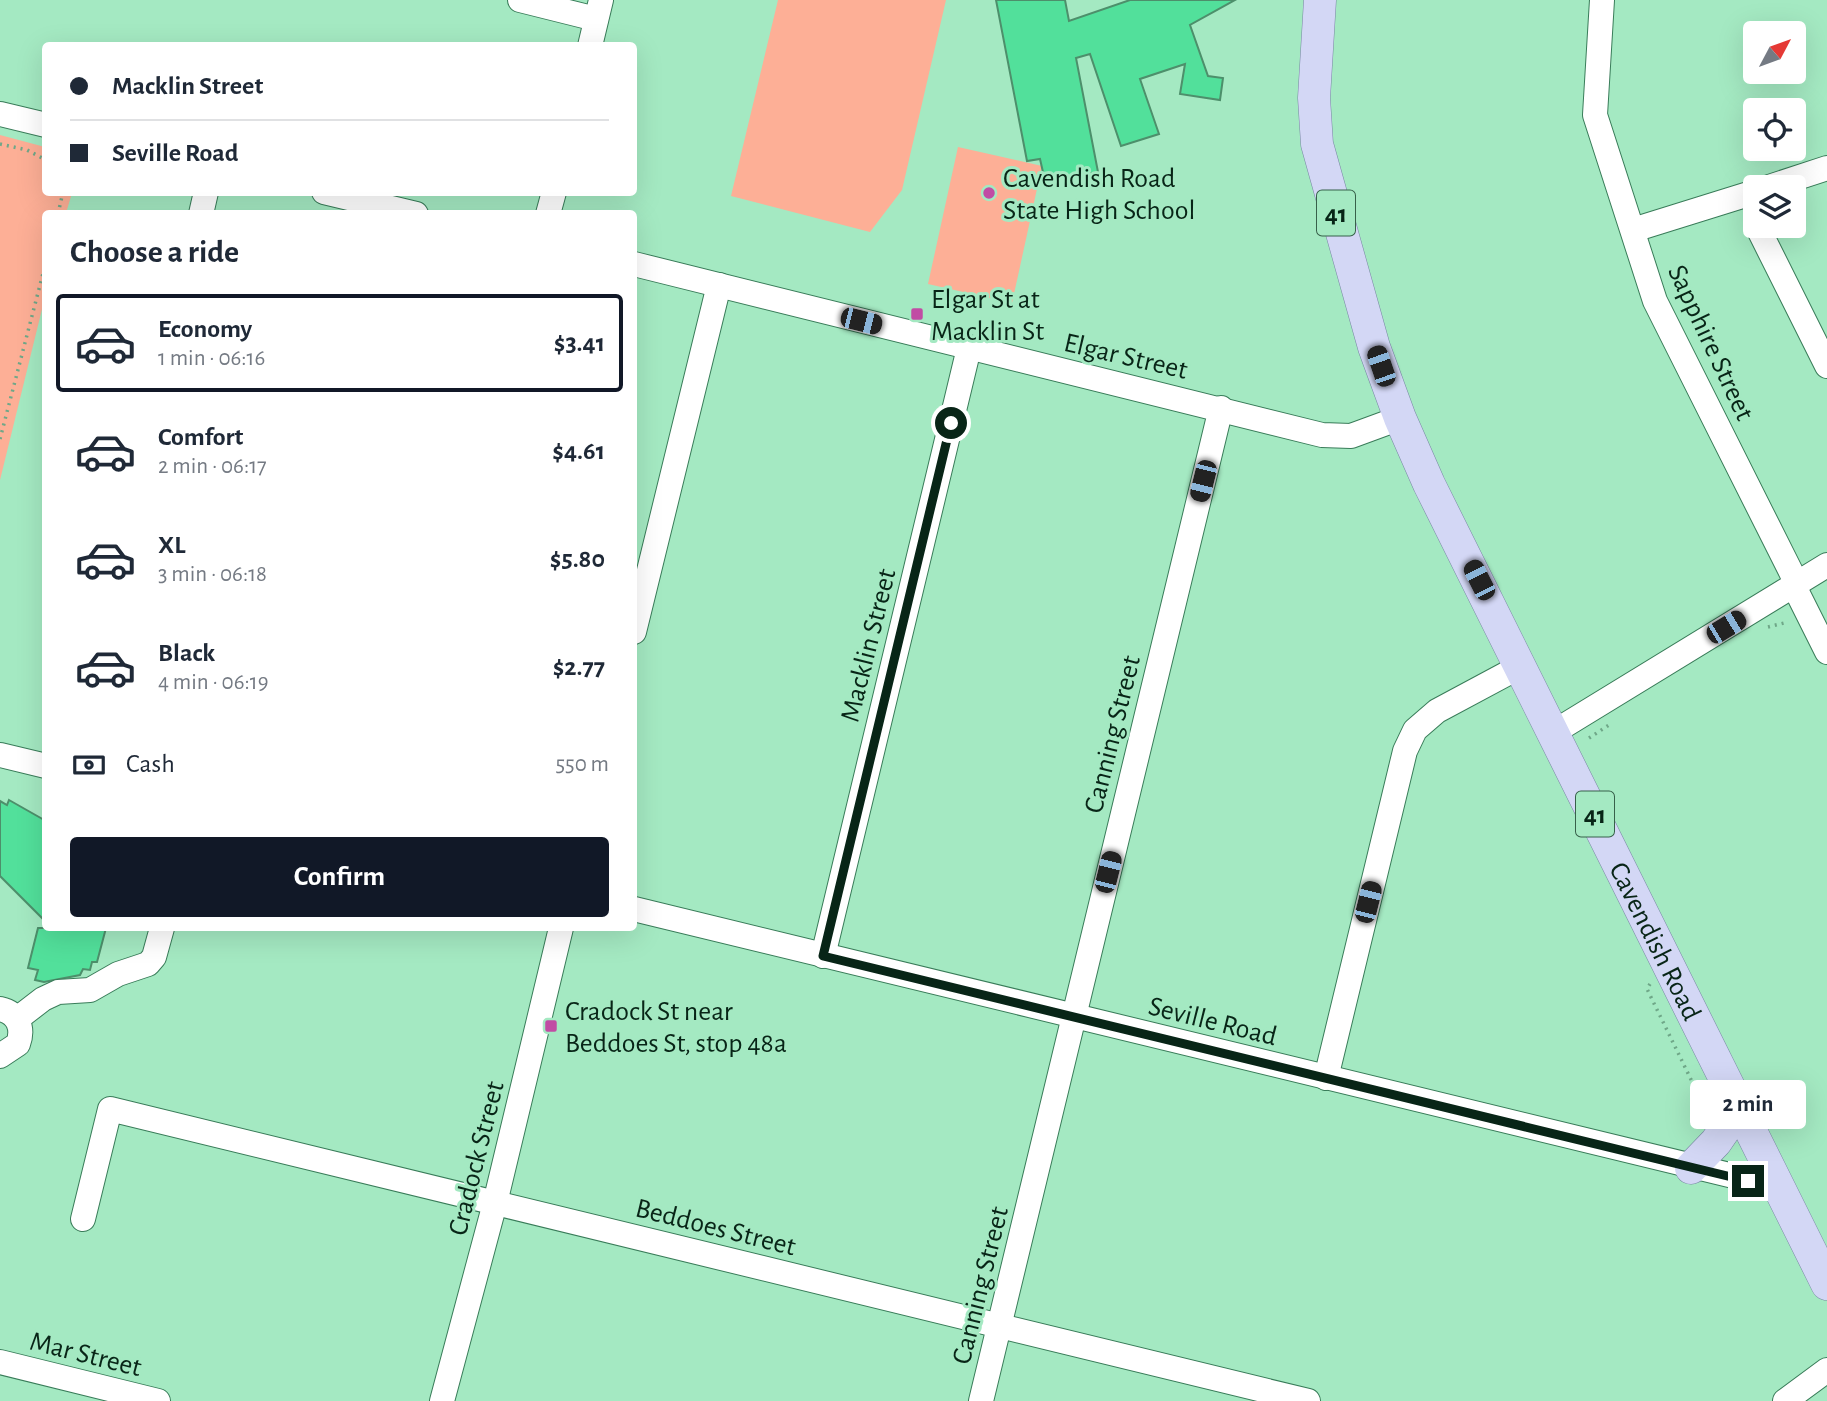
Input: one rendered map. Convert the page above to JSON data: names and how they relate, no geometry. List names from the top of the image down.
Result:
{
  "streets": {
    "main road": ["41", "Cavendish Road"],
    "street": [
      "Sapphire Street",
      "Elgar Street",
      "Macklin Street",
      "Canning Street",
      "Seville Road",
      "Cradock Street",
      "Beddoes Street",
      "Mar Street"
    ]
  },
  "crossings": [
    ["Elgar Street", "Macklin Street"],
    ["Elgar Street", "Canning Street"],
    ["Elgar Street", "Cavendish Road"],
    ["Macklin Street", "Seville Road"],
    ["Canning Street", "Seville Road"],
    ["Canning Street", "Beddoes Street"],
    ["Cavendish Road", "Seville Road"],
    ["Cradock Street", "Beddoes Street"]
  ],
  "places": {
    "other": ["Cavendish Road State High School"],
    "transit": ["Elgar St at Macklin St", "Cradock St near Beddoes St, stop 48a"]
  },
  "north": "top right",
  "page": {
    "banner": ["Macklin Street", "Seville Road"],
    "heading": "Choose a ride",
    "list": [
      {
        "name": "Economy",
        "note": "1 min · 06:16",
        "value": "$3.41"
      },
      {
        "name": "Comfort",
        "note": "2 min · 06:17",
        "value": "$4.61"
      },
      {
        "name": "XL",
        "note": "3 min · 06:18",
        "value": "$5.80"
      },
      {
        "name": "Black",
        "note": "4 min · 06:19",
        "value": "$2.77"
      }
    ],
    "pay": ["Cash", "550 m"],
    "buttons": "Confirm",
    "bubble": "2 min"
  }
}
